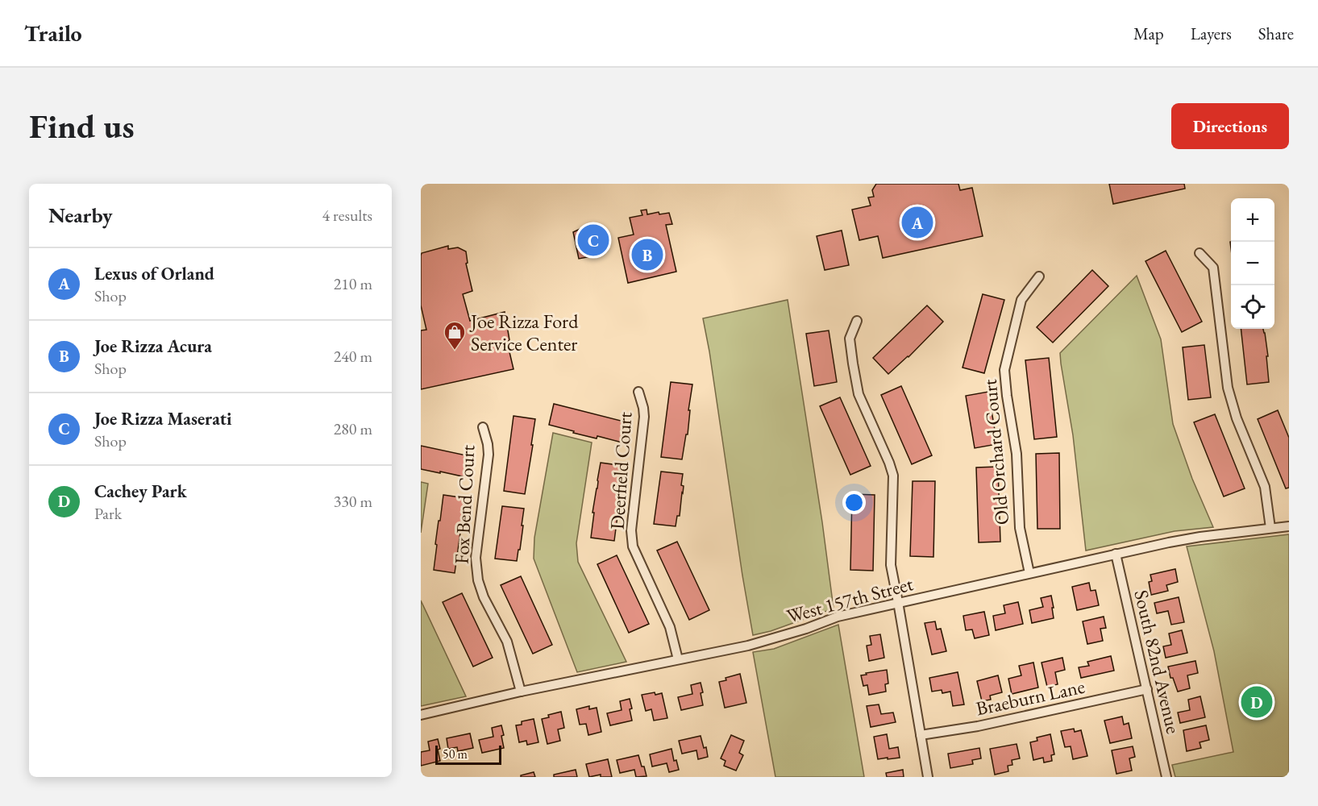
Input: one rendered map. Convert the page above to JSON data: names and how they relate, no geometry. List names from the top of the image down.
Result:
{
  "streets": {
    "street": [
      "Old Orchard Court",
      "Deerfield Court",
      "Fox Bend Court",
      "West 157th Street",
      "South 82nd Avenue",
      "Braeburn Lane"
    ]
  },
  "crossings": [
    ["Old Orchard Court", "West 157th Street"],
    ["Deerfield Court", "West 157th Street"],
    ["Fox Bend Court", "West 157th Street"],
    ["West 157th Street", "South 82nd Avenue"],
    ["South 82nd Avenue", "Braeburn Lane"]
  ],
  "places": {
    "shop": ["Joe Rizza Ford Service Center"]
  },
  "scale_bar": "50 m",
  "page": {
    "header": "Trailo",
    "nav": ["Map", "Layers", "Share"],
    "buttons": "Directions",
    "title": "Find us",
    "heading": ["Nearby", "4 results"],
    "map_buttons": ["+", "−"],
    "pins": [
      "A",
      "C",
      "B",
      "D"
    ],
    "list": [
      {
        "mark": "A",
        "name": "Lexus of Orland",
        "note": "Shop",
        "value": "210 m"
      },
      {
        "mark": "B",
        "name": "Joe Rizza Acura",
        "note": "Shop",
        "value": "240 m"
      },
      {
        "mark": "C",
        "name": "Joe Rizza Maserati",
        "note": "Shop",
        "value": "280 m"
      },
      {
        "mark": "D",
        "name": "Cachey Park",
        "note": "Park",
        "value": "330 m"
      }
    ],
    "scale": "50 m"
  }
}
